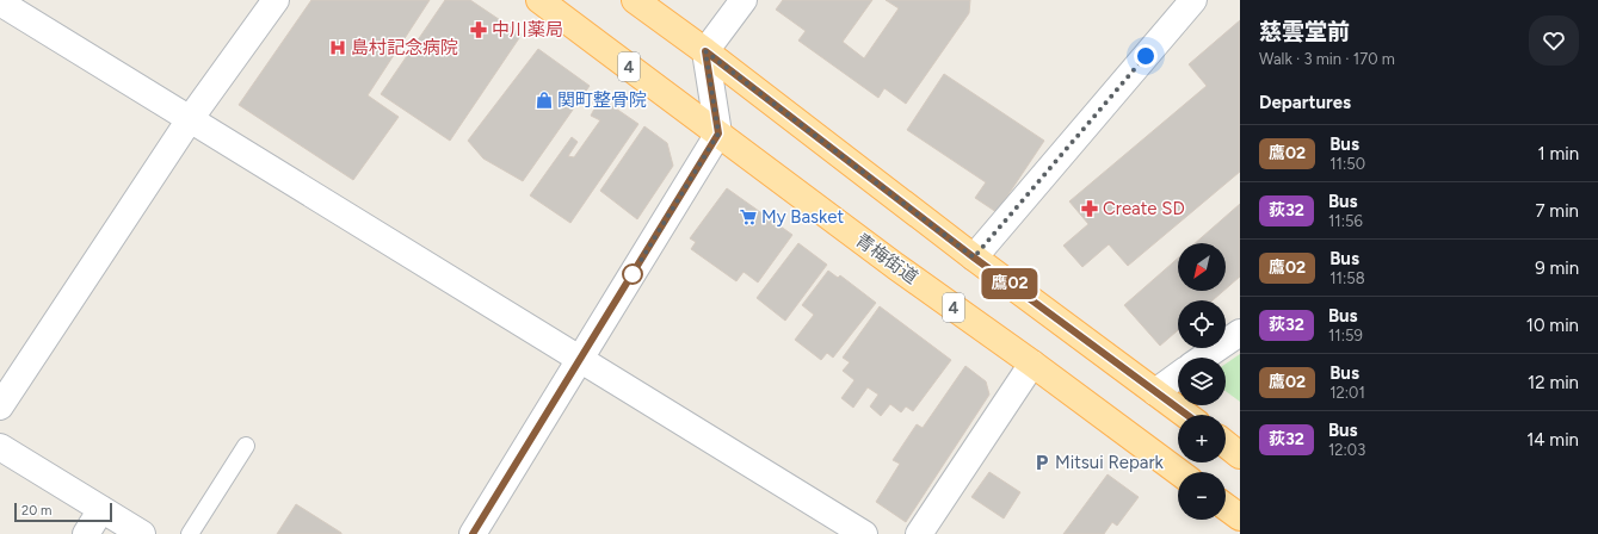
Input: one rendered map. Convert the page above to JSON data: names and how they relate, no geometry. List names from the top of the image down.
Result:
{
  "streets": {
    "main road": ["4", "青梅街道"]
  },
  "places": {
    "pharmacy": ["中川薬局", "Create SD"],
    "hospital": ["島村記念病院"],
    "shop": ["関町整骨院"],
    "supermarket": ["My Basket"],
    "parking": ["Mitsui Repark"]
  },
  "lines": ["bus line 鷹02"],
  "scale_bar": "20 m",
  "north": "bottom left",
  "page": {
    "on_map": "鷹02",
    "heading": [
      ["慈雲堂前", "Walk · 3 min · 170 m"],
      "Departures"
    ],
    "list": [
      {
        "mark": "鷹02",
        "name": "Bus",
        "note": "11:50",
        "value": "1 min"
      },
      {
        "mark": "荻32",
        "name": "Bus",
        "note": "11:56",
        "value": "7 min"
      },
      {
        "mark": "鷹02",
        "name": "Bus",
        "note": "11:58",
        "value": "9 min"
      },
      {
        "mark": "荻32",
        "name": "Bus",
        "note": "11:59",
        "value": "10 min"
      },
      {
        "mark": "鷹02",
        "name": "Bus",
        "note": "12:01",
        "value": "12 min"
      },
      {
        "mark": "荻32",
        "name": "Bus",
        "note": "12:03",
        "value": "14 min"
      }
    ],
    "map_buttons": ["+", "−"],
    "scale": "20 m"
  }
}
